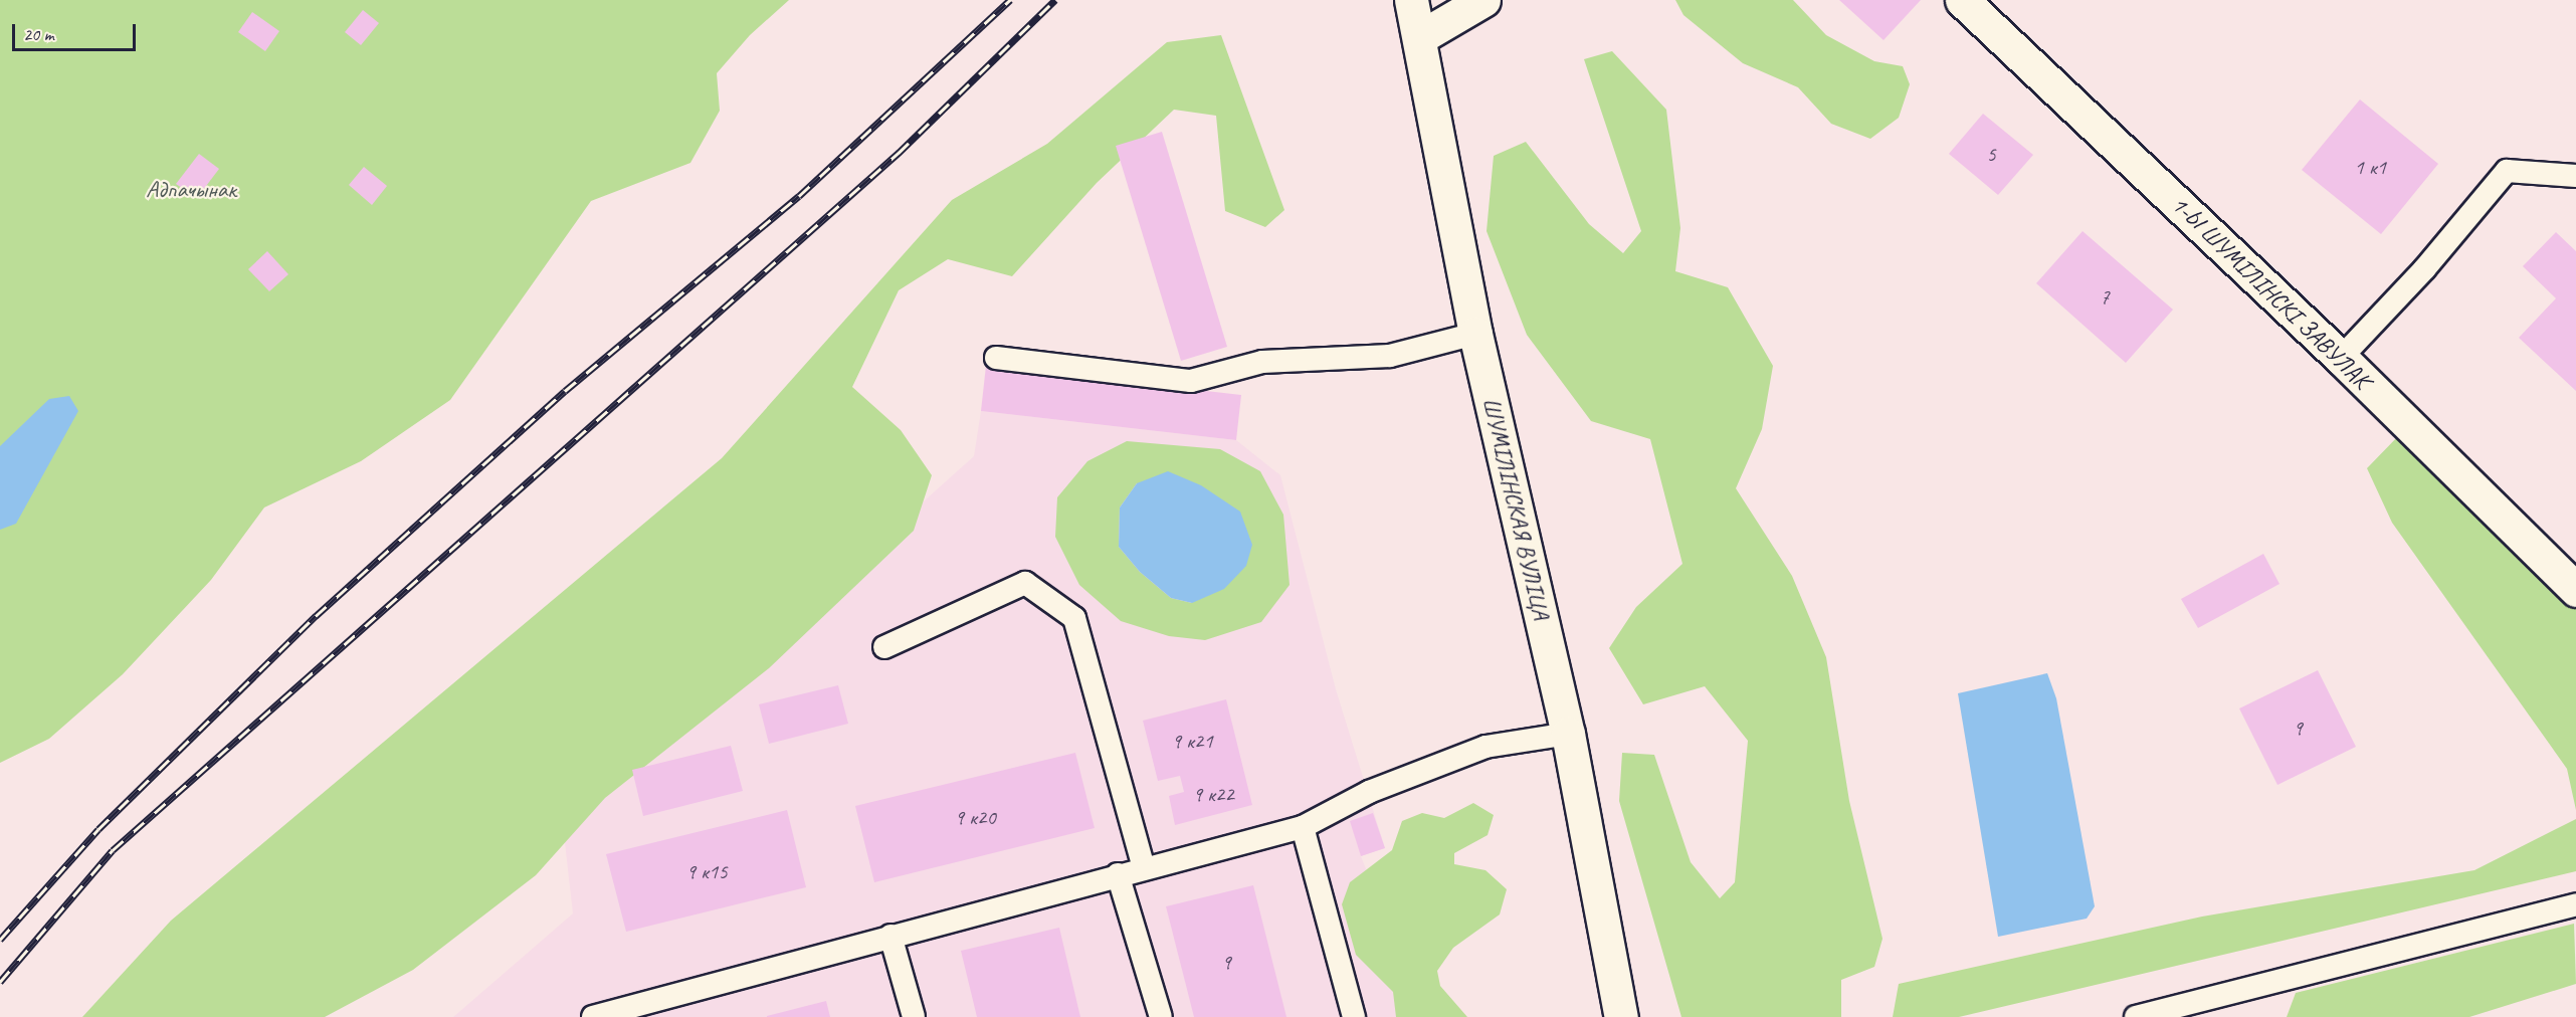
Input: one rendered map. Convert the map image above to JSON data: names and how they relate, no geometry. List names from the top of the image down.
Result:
{
  "streets": {
    "main road": ["1-Ы ШУМІЛІНСКІ ЗАВУЛАК", "ШУМІЛІНСКАЯ ВУЛІЦА"]
  },
  "parks": ["Адпачынак"],
  "house_numbers": [
    "5",
    "1 к1",
    "7",
    "9",
    "9 к21",
    "9 к22",
    "9 к20",
    "9 к15",
    "9"
  ],
  "scale_bar": "20 m"
}
